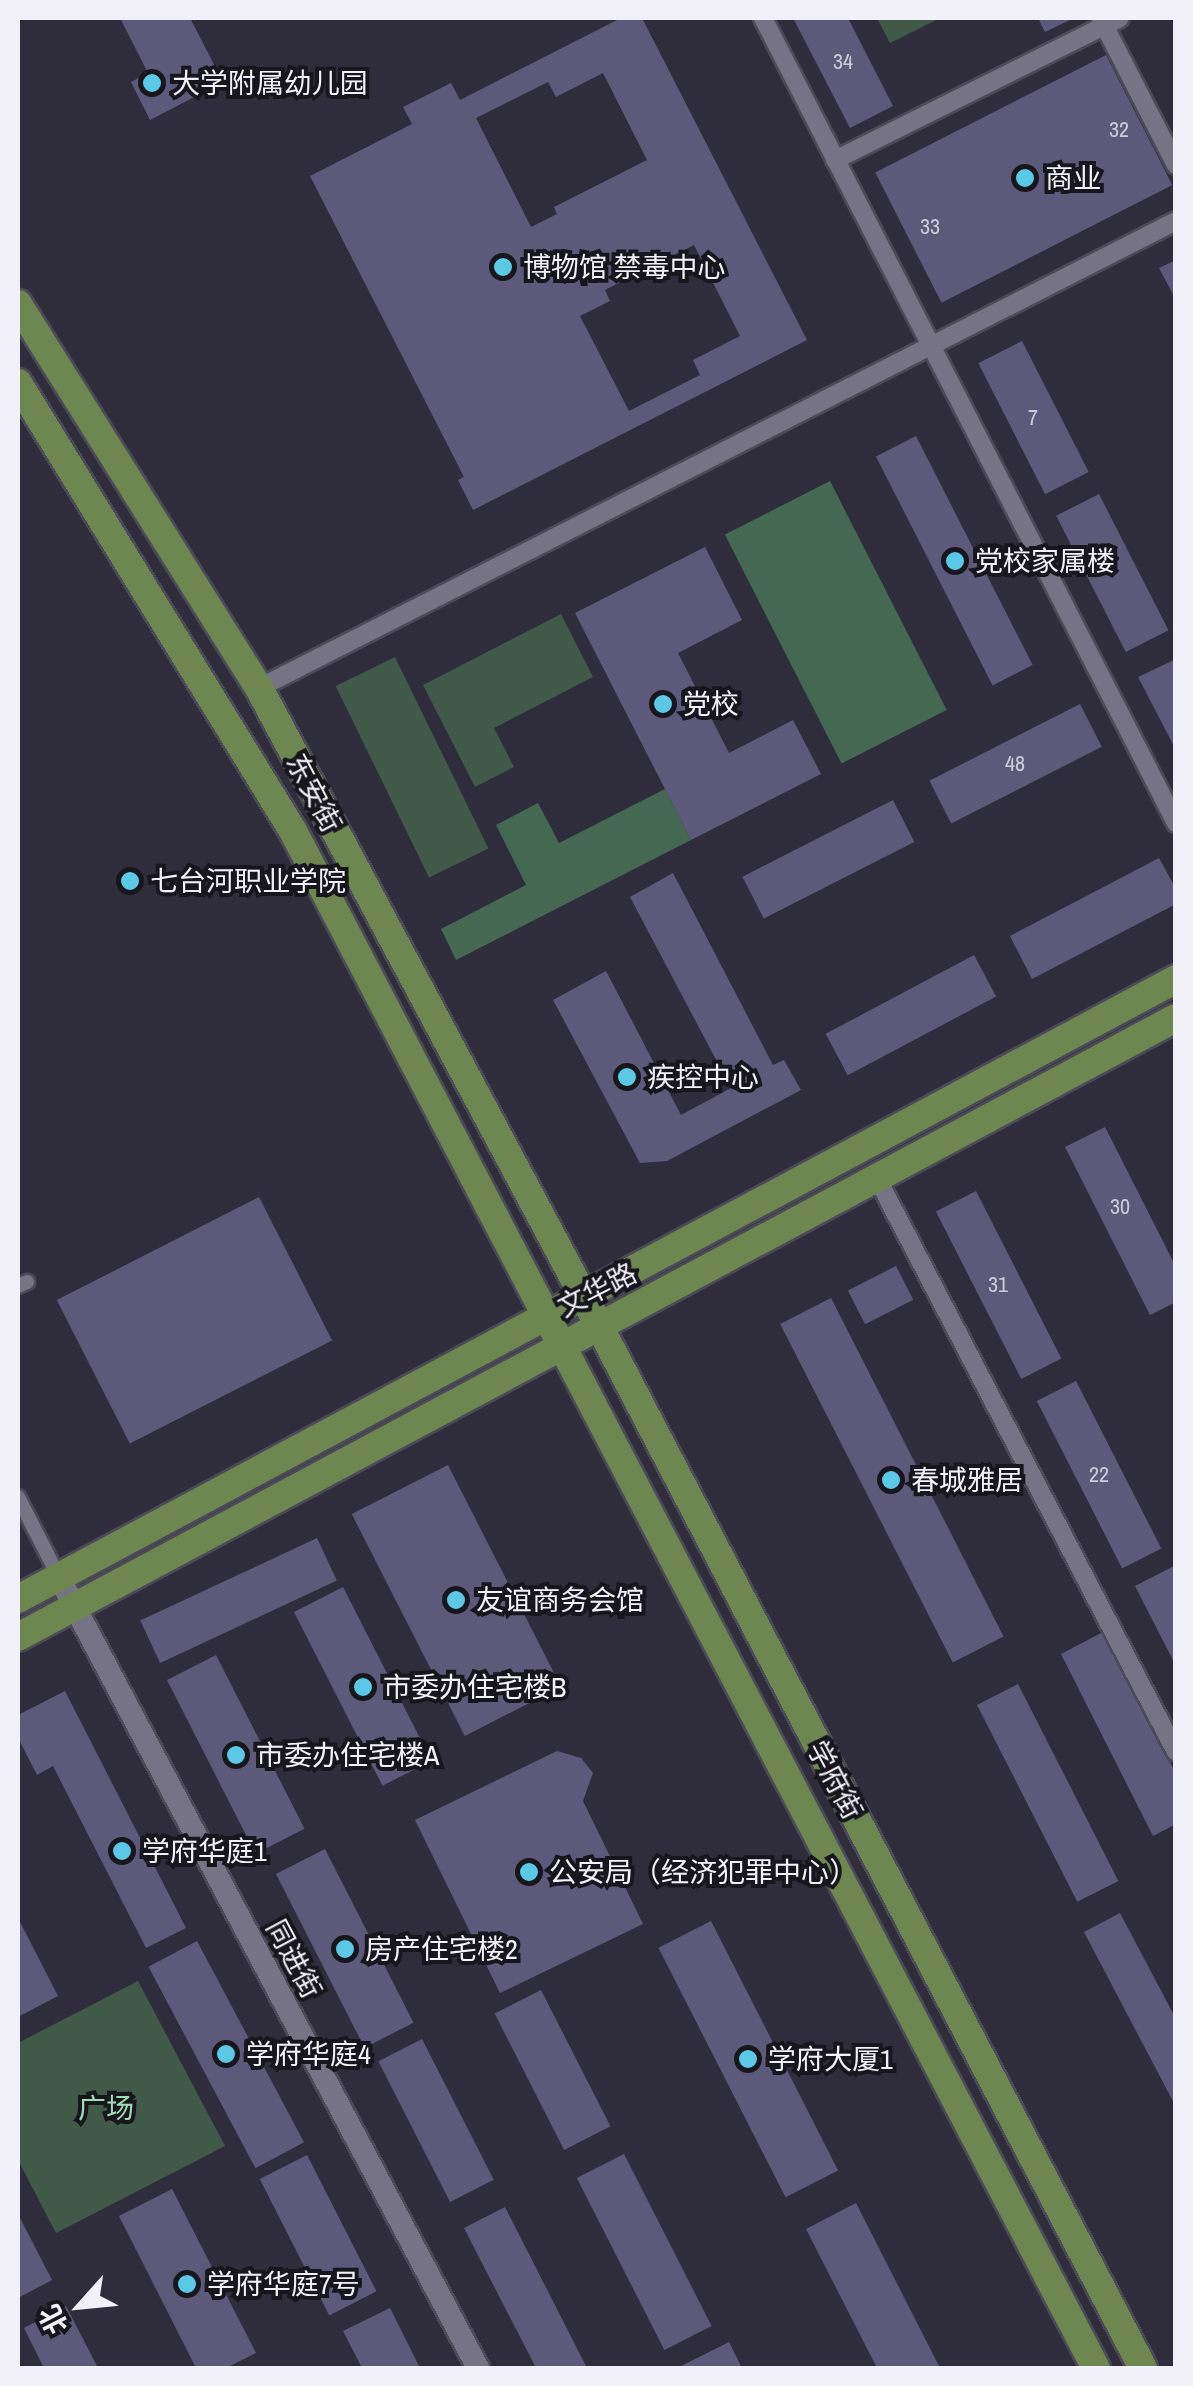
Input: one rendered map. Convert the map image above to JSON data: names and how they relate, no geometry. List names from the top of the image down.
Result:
{
  "streets": {
    "main road": ["东安街", "文华路", "学府街"],
    "street": ["同进街"]
  },
  "crossings": [
    ["东安街", "文华路"],
    ["东安街", "学府街"],
    ["文华路", "学府街"],
    ["文华路", "同进街"]
  ],
  "parks": ["广场"],
  "places": [
    "大学附属幼儿园",
    "商业",
    "博物馆 禁毒中心",
    "党校家属楼",
    "党校",
    "七台河职业学院",
    "疾控中心",
    "春城雅居",
    "友谊商务会馆",
    "市委办住宅楼B",
    "市委办住宅楼A",
    "学府华庭1",
    "公安局（经济犯罪中心）",
    "房产住宅楼2",
    "学府华庭4",
    "学府大厦1",
    "学府华庭7号"
  ],
  "house_numbers": [
    "34",
    "32",
    "33",
    "7",
    "48",
    "30",
    "31",
    "22"
  ],
  "north": "bottom left"
}
